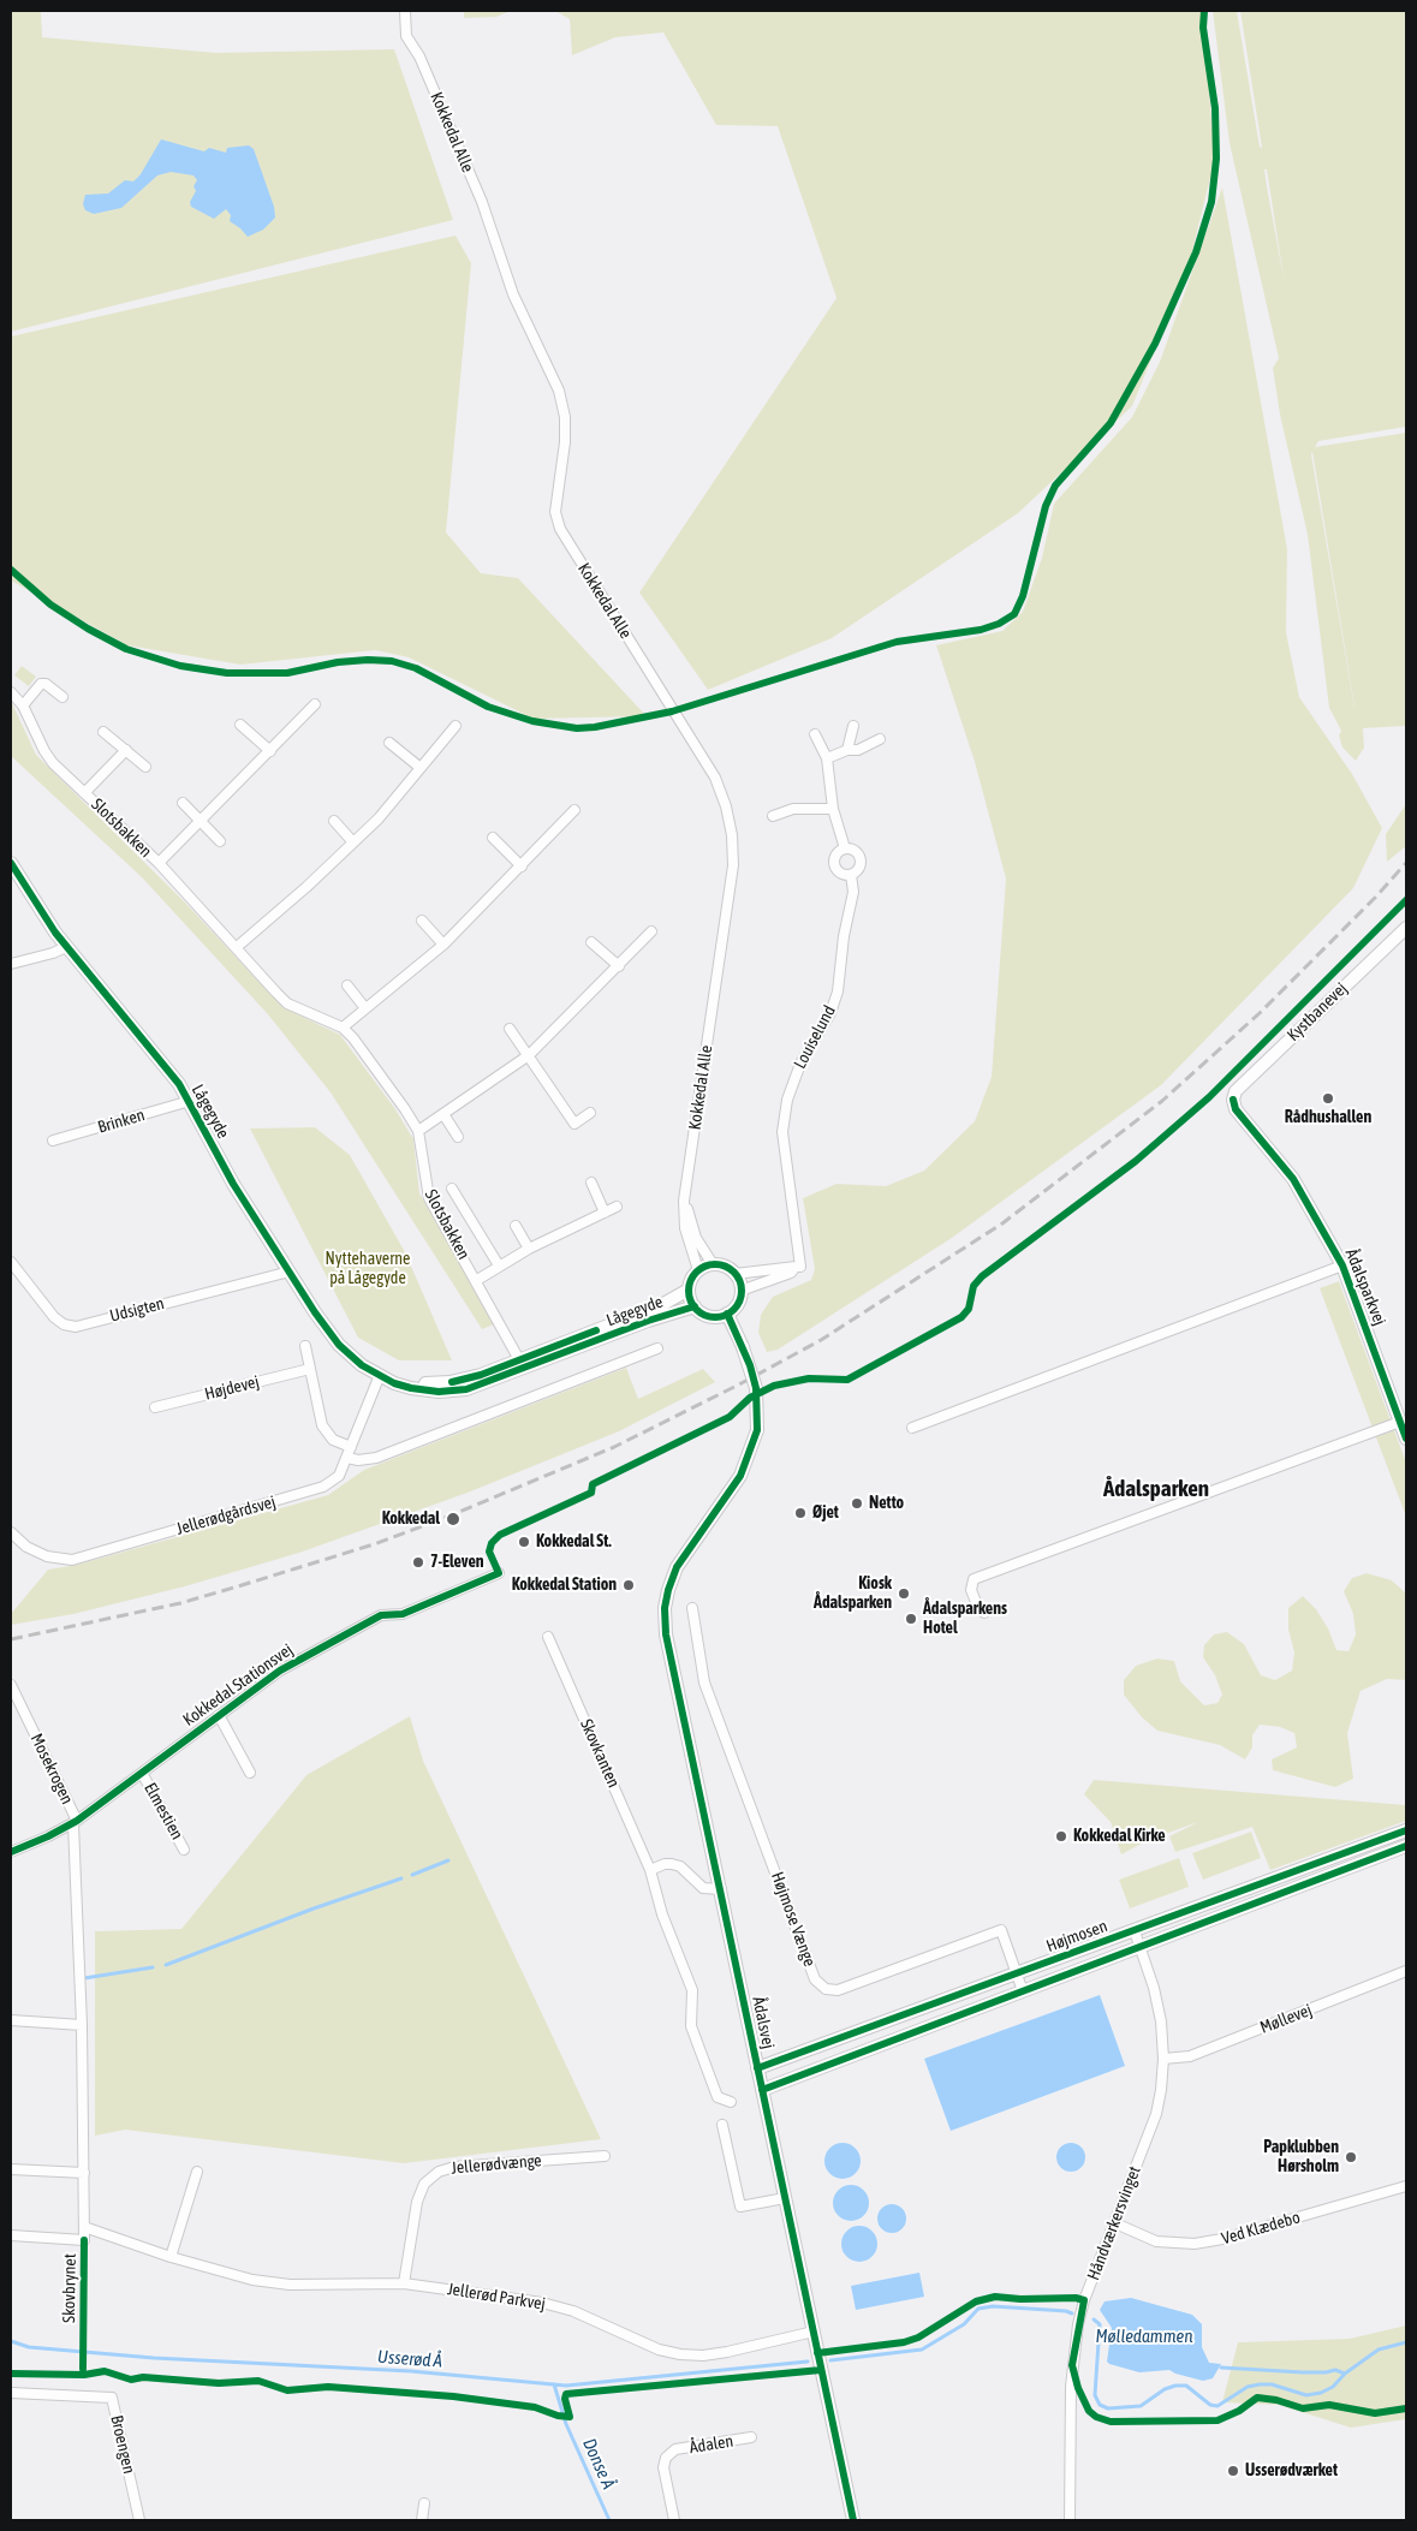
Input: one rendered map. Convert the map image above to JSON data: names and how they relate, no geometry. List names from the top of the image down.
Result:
{
  "streets": {
    "street": [
      "Kokkedal Alle",
      "Slotsbakken",
      "Kystbanevej",
      "Louiselund",
      "Lågegyde",
      "Brinken",
      "Ådalsparkvej",
      "Udsigten",
      "Højdevej",
      "Jellerødgårdsvej",
      "Kokkedal Stationsvej",
      "Skovkanten",
      "Mosekrogen",
      "Elmestien",
      "Højmose Vænge",
      "Højmosen",
      "Møllevej",
      "Ådalsvej",
      "Jellerødvænge",
      "Håndværkersvinget",
      "Ved Klædebo",
      "Skovbrynet",
      "Jellerød Parkvej",
      "Broengen",
      "Ådalen"
    ]
  },
  "crossings": [
    ["Kokkedal Alle", "Lågegyde"],
    ["Kokkedal Alle", "Ådalsvej"],
    ["Slotsbakken", "Lågegyde"],
    ["Kystbanevej", "Ådalsparkvej"],
    ["Lågegyde", "Brinken"],
    ["Lågegyde", "Udsigten"],
    ["Lågegyde", "Jellerødgårdsvej"],
    ["Lågegyde", "Ådalsvej"],
    ["Kokkedal Stationsvej", "Mosekrogen"],
    ["Kokkedal Stationsvej", "Elmestien"],
    ["Kokkedal Stationsvej", "Skovbrynet"],
    ["Mosekrogen", "Skovbrynet"],
    ["Højmose Vænge", "Højmosen"],
    ["Højmosen", "Ådalsvej"],
    ["Højmosen", "Håndværkersvinget"],
    ["Møllevej", "Håndværkersvinget"],
    ["Ådalsvej", "Jellerød Parkvej"],
    ["Jellerødvænge", "Jellerød Parkvej"],
    ["Håndværkersvinget", "Ved Klædebo"],
    ["Skovbrynet", "Jellerød Parkvej"]
  ],
  "districts": ["Ådalsparken"],
  "water": ["Mølledammen", "Usserød Å", "Donse Å"],
  "parks": ["Nyttehaverne på Lågegyde"],
  "places": [
    "Rådhushallen",
    "Netto",
    "Øjet",
    "Kokkedal",
    "Kokkedal St.",
    "7-Eleven",
    "Kokkedal Station",
    "Kiosk Ådalsparken",
    "Ådalsparkens Hotel",
    "Kokkedal Kirke",
    "Papklubben Hørsholm",
    "Usserødværket"
  ]
}
